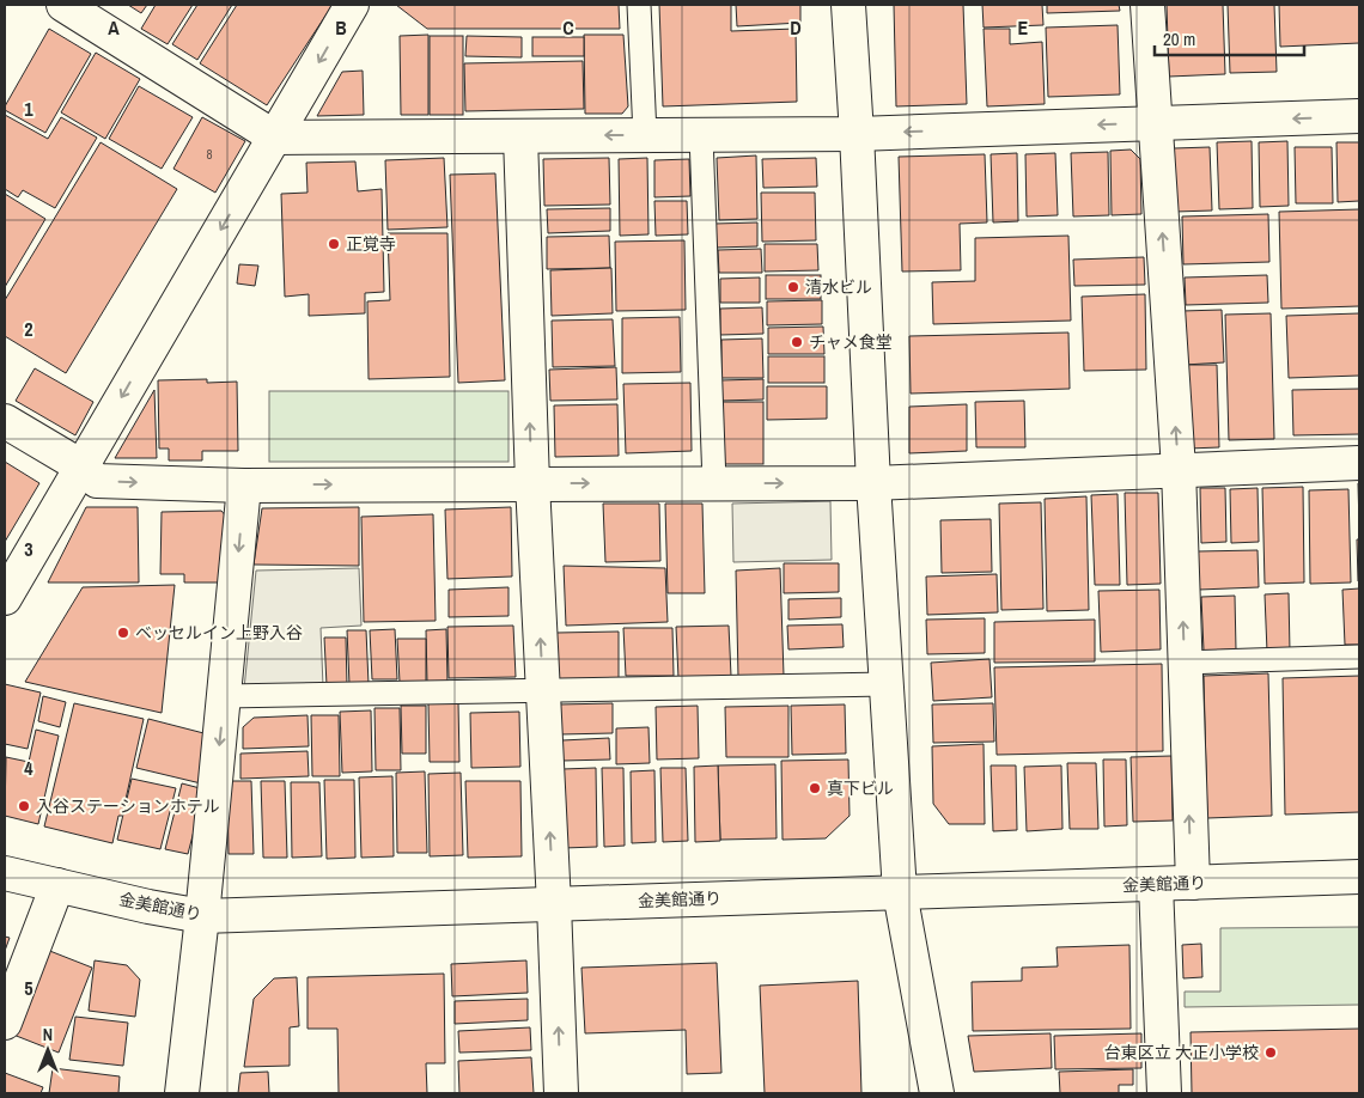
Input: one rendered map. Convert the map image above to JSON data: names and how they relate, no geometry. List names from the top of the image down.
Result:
{
  "streets": {
    "street": ["金美館通り"]
  },
  "places": [
    "正覚寺",
    "清水ビル",
    "チャメ食堂",
    "ベッセルイン上野入谷",
    "真下ビル",
    "入谷ステーションホテル",
    "台東区立 大正小学校"
  ],
  "house_numbers": ["8"],
  "scale_bar": "20 m",
  "north": "top",
  "grid": {
    "columns": [
      "A",
      "B",
      "C",
      "D",
      "E"
    ],
    "rows": [
      "1",
      "2",
      "3",
      "4",
      "5"
    ]
  }
}
